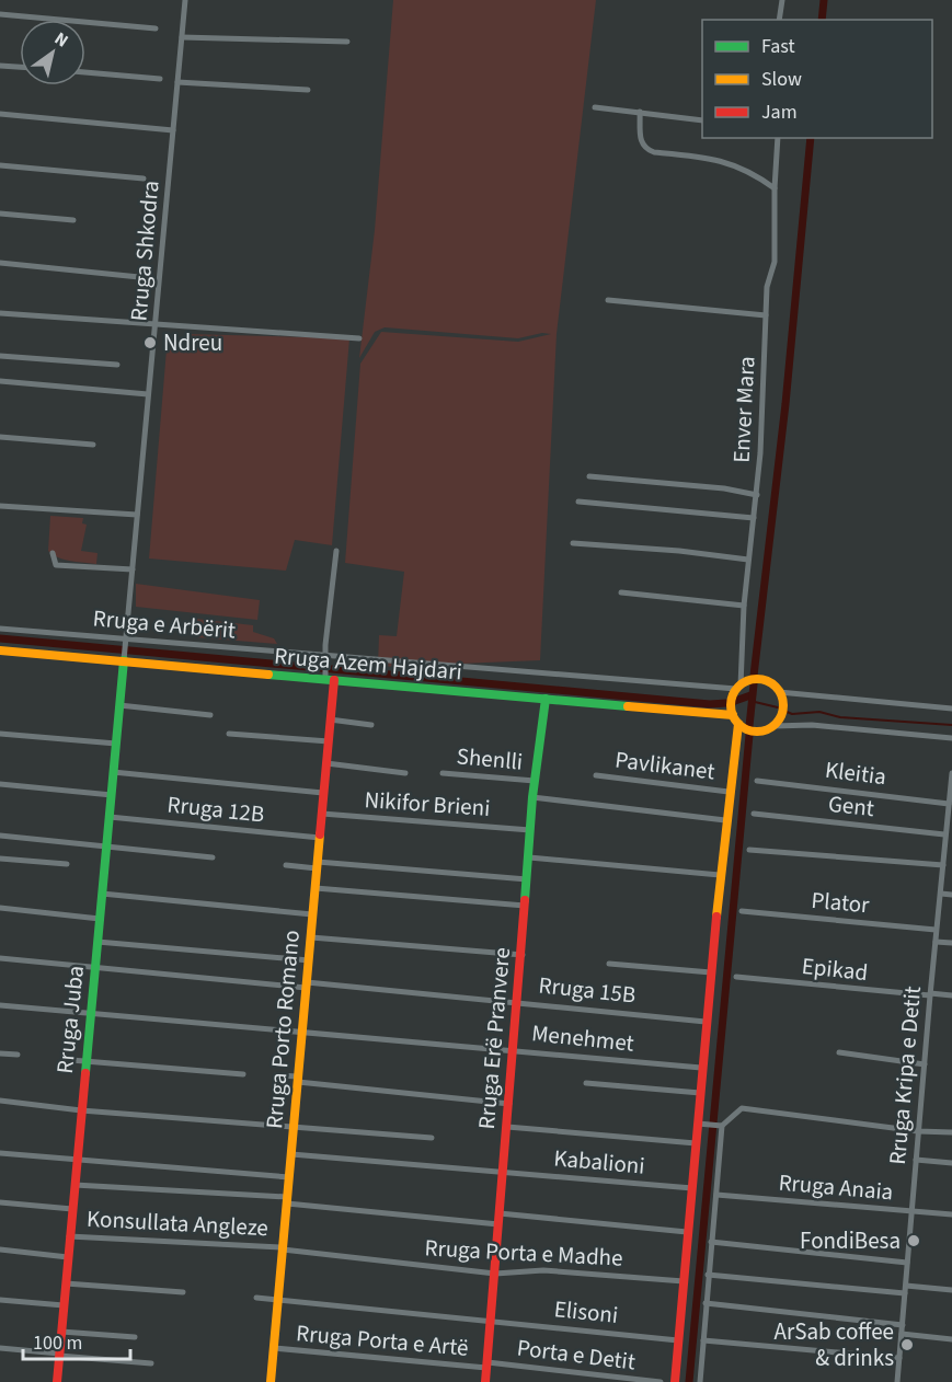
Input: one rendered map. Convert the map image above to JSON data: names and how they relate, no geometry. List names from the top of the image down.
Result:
{
  "streets": {
    "street": [
      "Rruga Shkodra",
      "Enver Mara",
      "Rruga e Arbërit",
      "Rruga Azem Hajdari",
      "Shenlli",
      "Pavlikanet",
      "Kleitia",
      "Nikifor Brieni",
      "Gent",
      "Rruga 12B",
      "Plator",
      "Epikad",
      "Rruga 15B",
      "Rruga Juba",
      "Rruga Porto Romano",
      "Rruga Erë Pranvere",
      "Menehmet",
      "Rruga Kripa e Detit",
      "Kabalioni",
      "Rruga Anaia",
      "Konsullata Angleze",
      "Rruga Porta e Madhe",
      "Elisoni",
      "Rruga Porta e Artë",
      "Porta e Detit"
    ]
  },
  "crossings": [
    ["Rruga Shkodra", "Rruga e Arbërit"],
    ["Rruga Shkodra", "Rruga Azem Hajdari"],
    ["Rruga Shkodra", "Rruga Juba"],
    ["Enver Mara", "Rruga e Arbërit"],
    ["Enver Mara", "Rruga Azem Hajdari"],
    ["Rruga e Arbërit", "Rruga Azem Hajdari"],
    ["Rruga Azem Hajdari", "Rruga Juba"],
    ["Rruga Azem Hajdari", "Rruga Porto Romano"],
    ["Rruga Azem Hajdari", "Rruga Erë Pranvere"],
    ["Shenlli", "Rruga Erë Pranvere"],
    ["Kleitia", "Rruga Kripa e Detit"],
    ["Nikifor Brieni", "Rruga Porto Romano"],
    ["Nikifor Brieni", "Rruga Erë Pranvere"],
    ["Gent", "Rruga Kripa e Detit"],
    ["Rruga 12B", "Rruga Juba"],
    ["Rruga 12B", "Rruga Porto Romano"],
    ["Plator", "Rruga Kripa e Detit"],
    ["Epikad", "Rruga Kripa e Detit"],
    ["Rruga 15B", "Rruga Juba"],
    ["Rruga 15B", "Rruga Porto Romano"],
    ["Rruga 15B", "Rruga Erë Pranvere"],
    ["Rruga Juba", "Menehmet"],
    ["Rruga Juba", "Konsullata Angleze"],
    ["Rruga Porto Romano", "Menehmet"],
    ["Rruga Porto Romano", "Kabalioni"],
    ["Rruga Porto Romano", "Konsullata Angleze"],
    ["Rruga Porto Romano", "Rruga Porta e Madhe"],
    ["Rruga Porto Romano", "Rruga Porta e Artë"],
    ["Rruga Erë Pranvere", "Menehmet"],
    ["Rruga Erë Pranvere", "Kabalioni"],
    ["Rruga Erë Pranvere", "Rruga Porta e Madhe"],
    ["Rruga Erë Pranvere", "Elisoni"],
    ["Rruga Erë Pranvere", "Rruga Porta e Artë"],
    ["Rruga Erë Pranvere", "Porta e Detit"],
    ["Rruga Kripa e Detit", "Rruga Anaia"],
    ["Konsullata Angleze", "Rruga Porta e Madhe"],
    ["Elisoni", "Rruga Porta e Artë"],
    ["Rruga Porta e Artë", "Porta e Detit"]
  ],
  "places": ["Ndreu", "FondiBesa", "ArSab coffee & drinks"],
  "legend": ["Fast", "Slow", "Jam"],
  "scale_bar": "100 m",
  "north": "top right"
}
